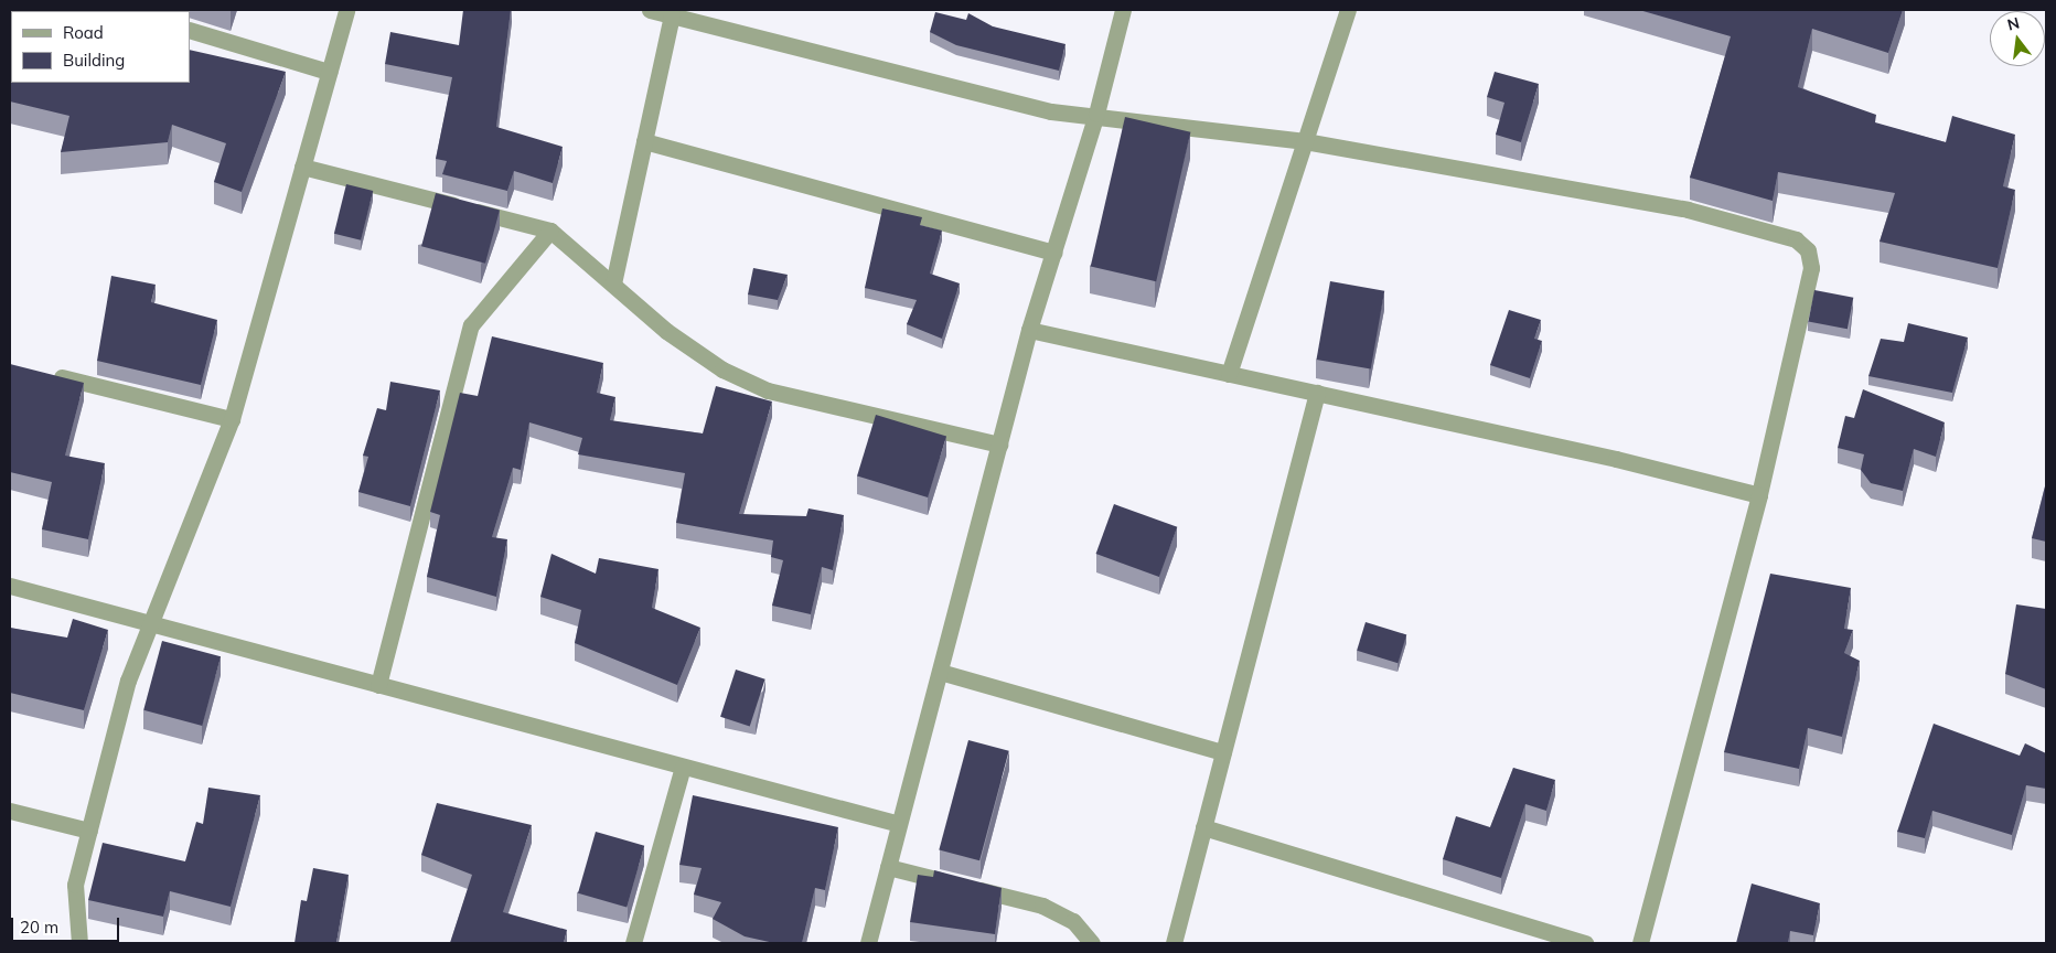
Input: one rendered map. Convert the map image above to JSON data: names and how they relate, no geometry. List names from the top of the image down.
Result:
{
  "legend": ["Road", "Building"],
  "scale_bar": "20 m",
  "north": "top"
}
